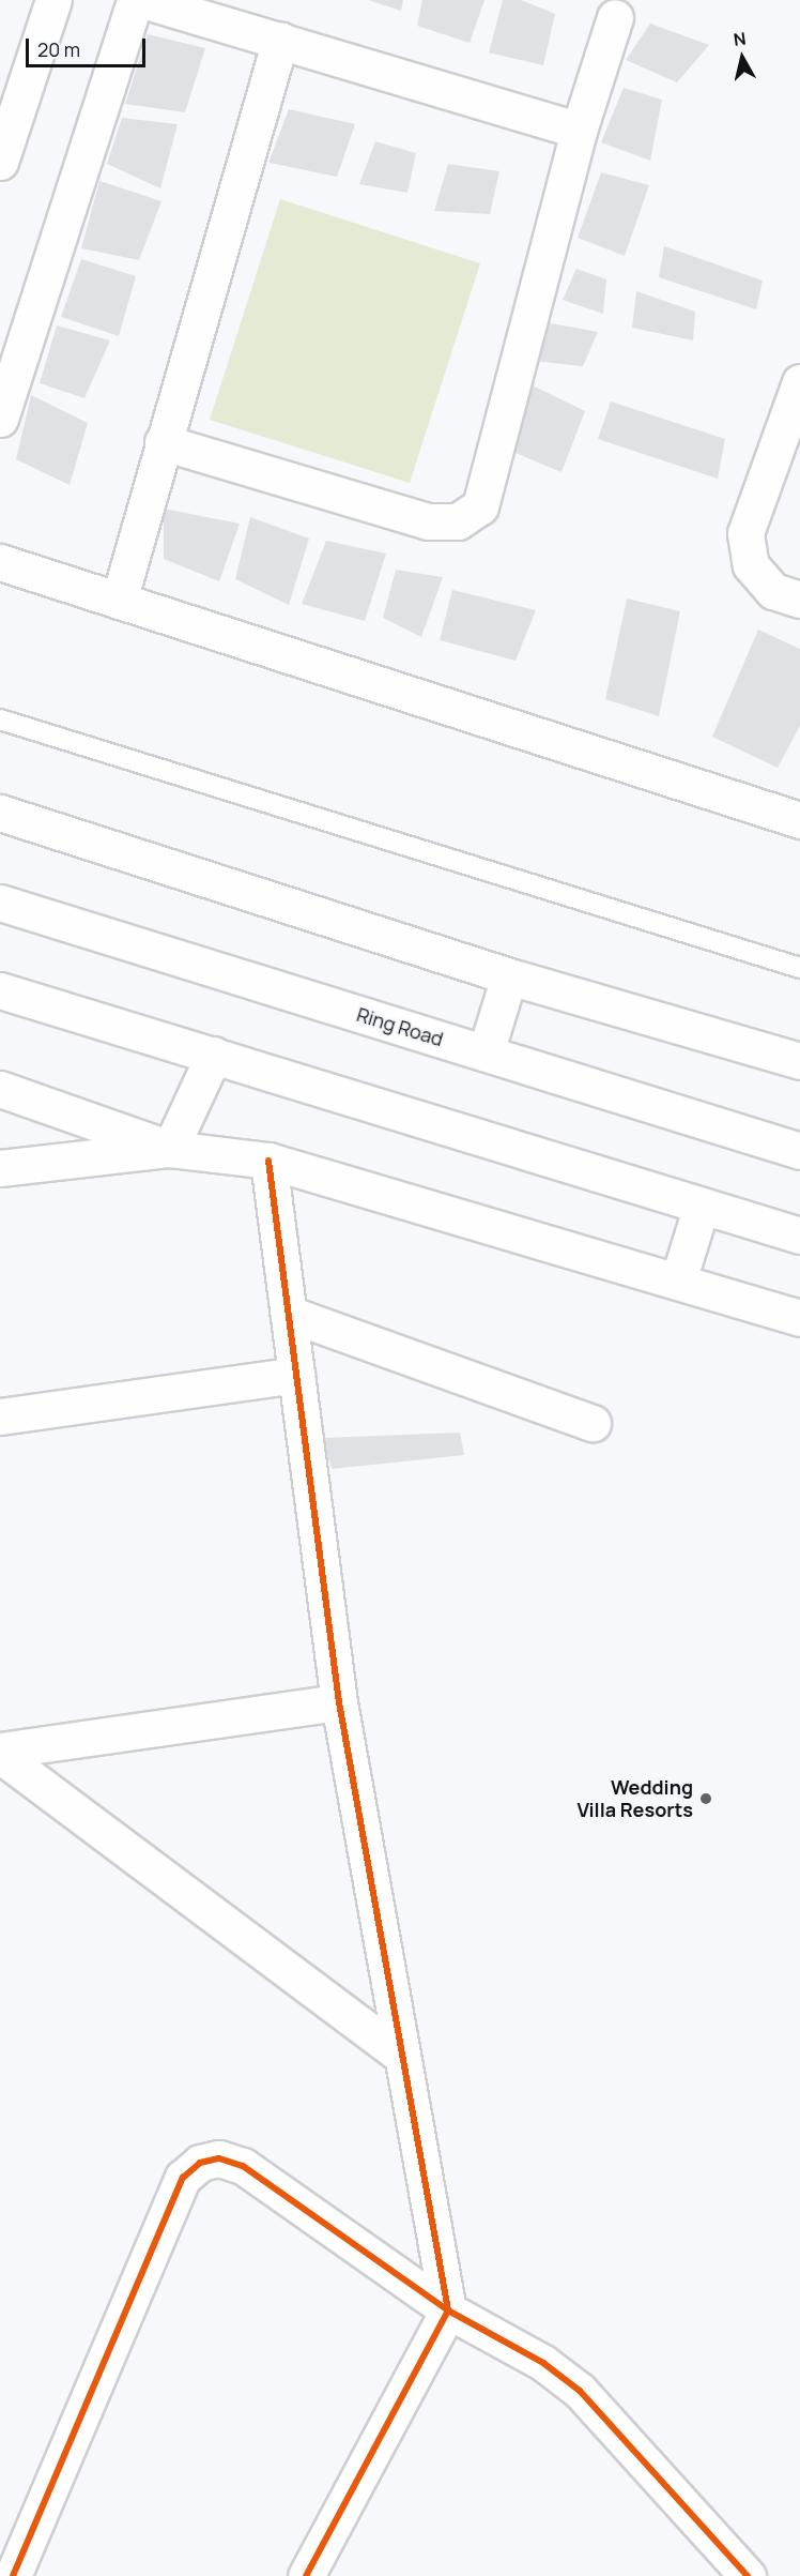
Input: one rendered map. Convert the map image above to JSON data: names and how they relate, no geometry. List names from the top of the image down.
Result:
{
  "streets": {
    "street": ["Ring Road"]
  },
  "places": ["Wedding Villa Resorts"],
  "scale_bar": "20 m",
  "north": "top"
}
